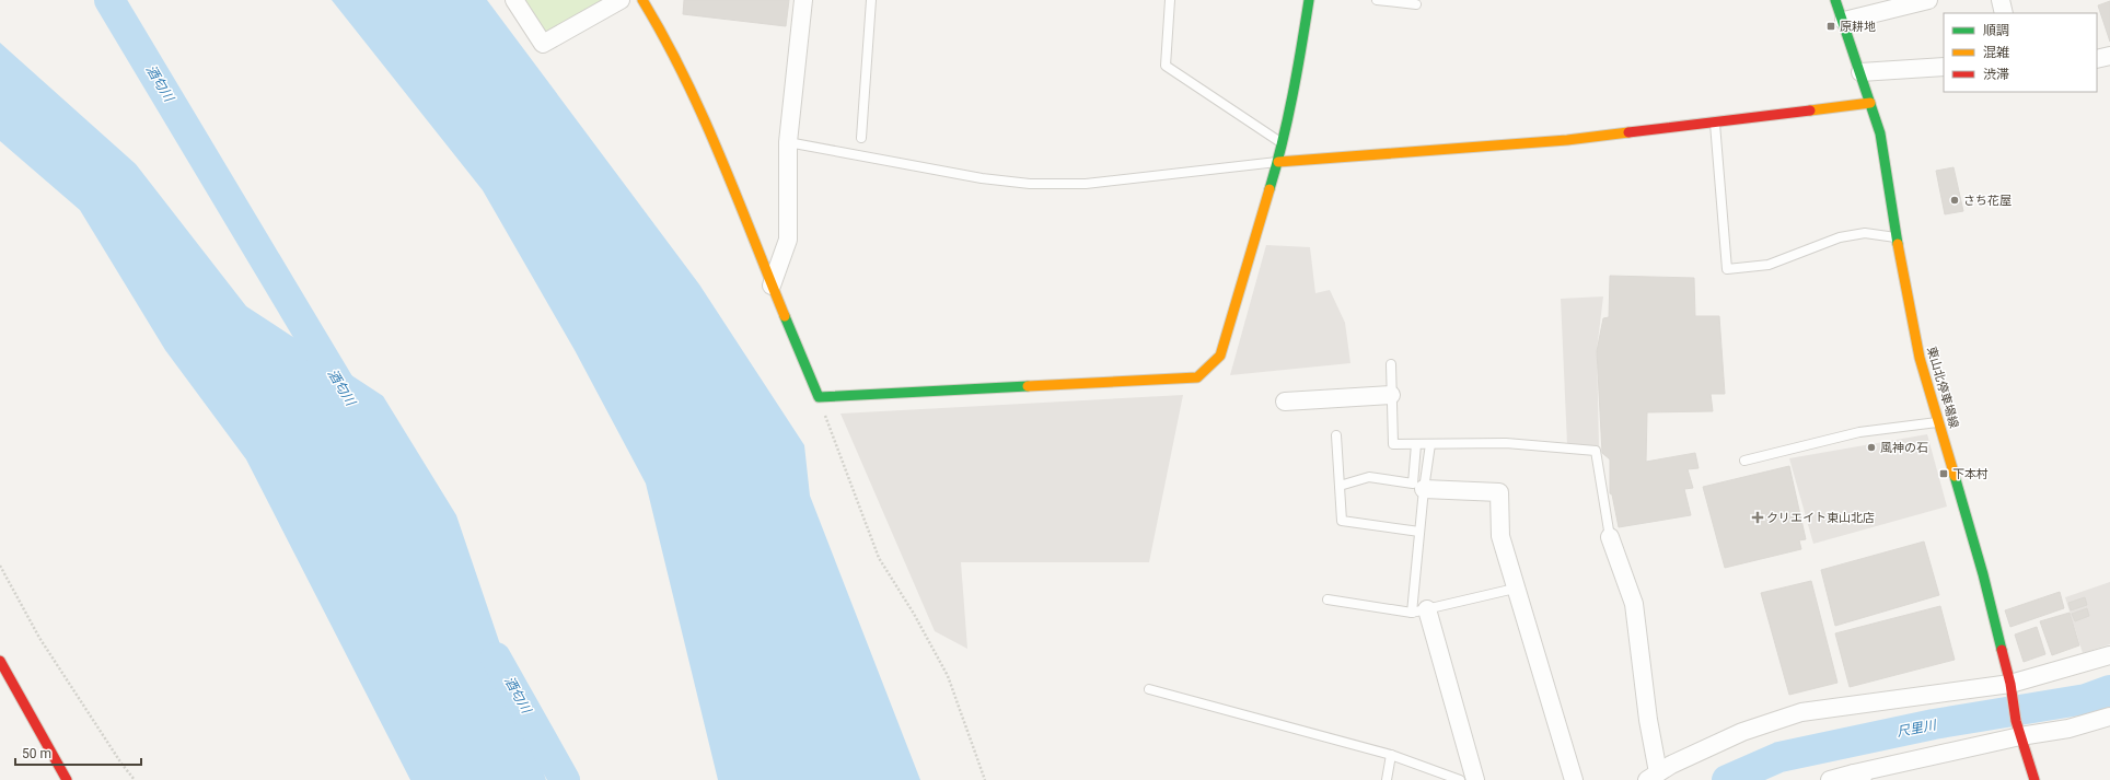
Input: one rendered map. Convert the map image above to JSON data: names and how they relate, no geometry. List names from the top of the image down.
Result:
{
  "streets": {
    "street": ["東山北停車場線"]
  },
  "water": ["酒匂川", "尺里川"],
  "places": {
    "transit": ["原耕地", "下本村"],
    "other": ["さち花屋", "風神の石"],
    "health": ["クリエイト東山北店"]
  },
  "legend": ["順調", "混雑", "渋滞"],
  "scale_bar": "50 m"
}
